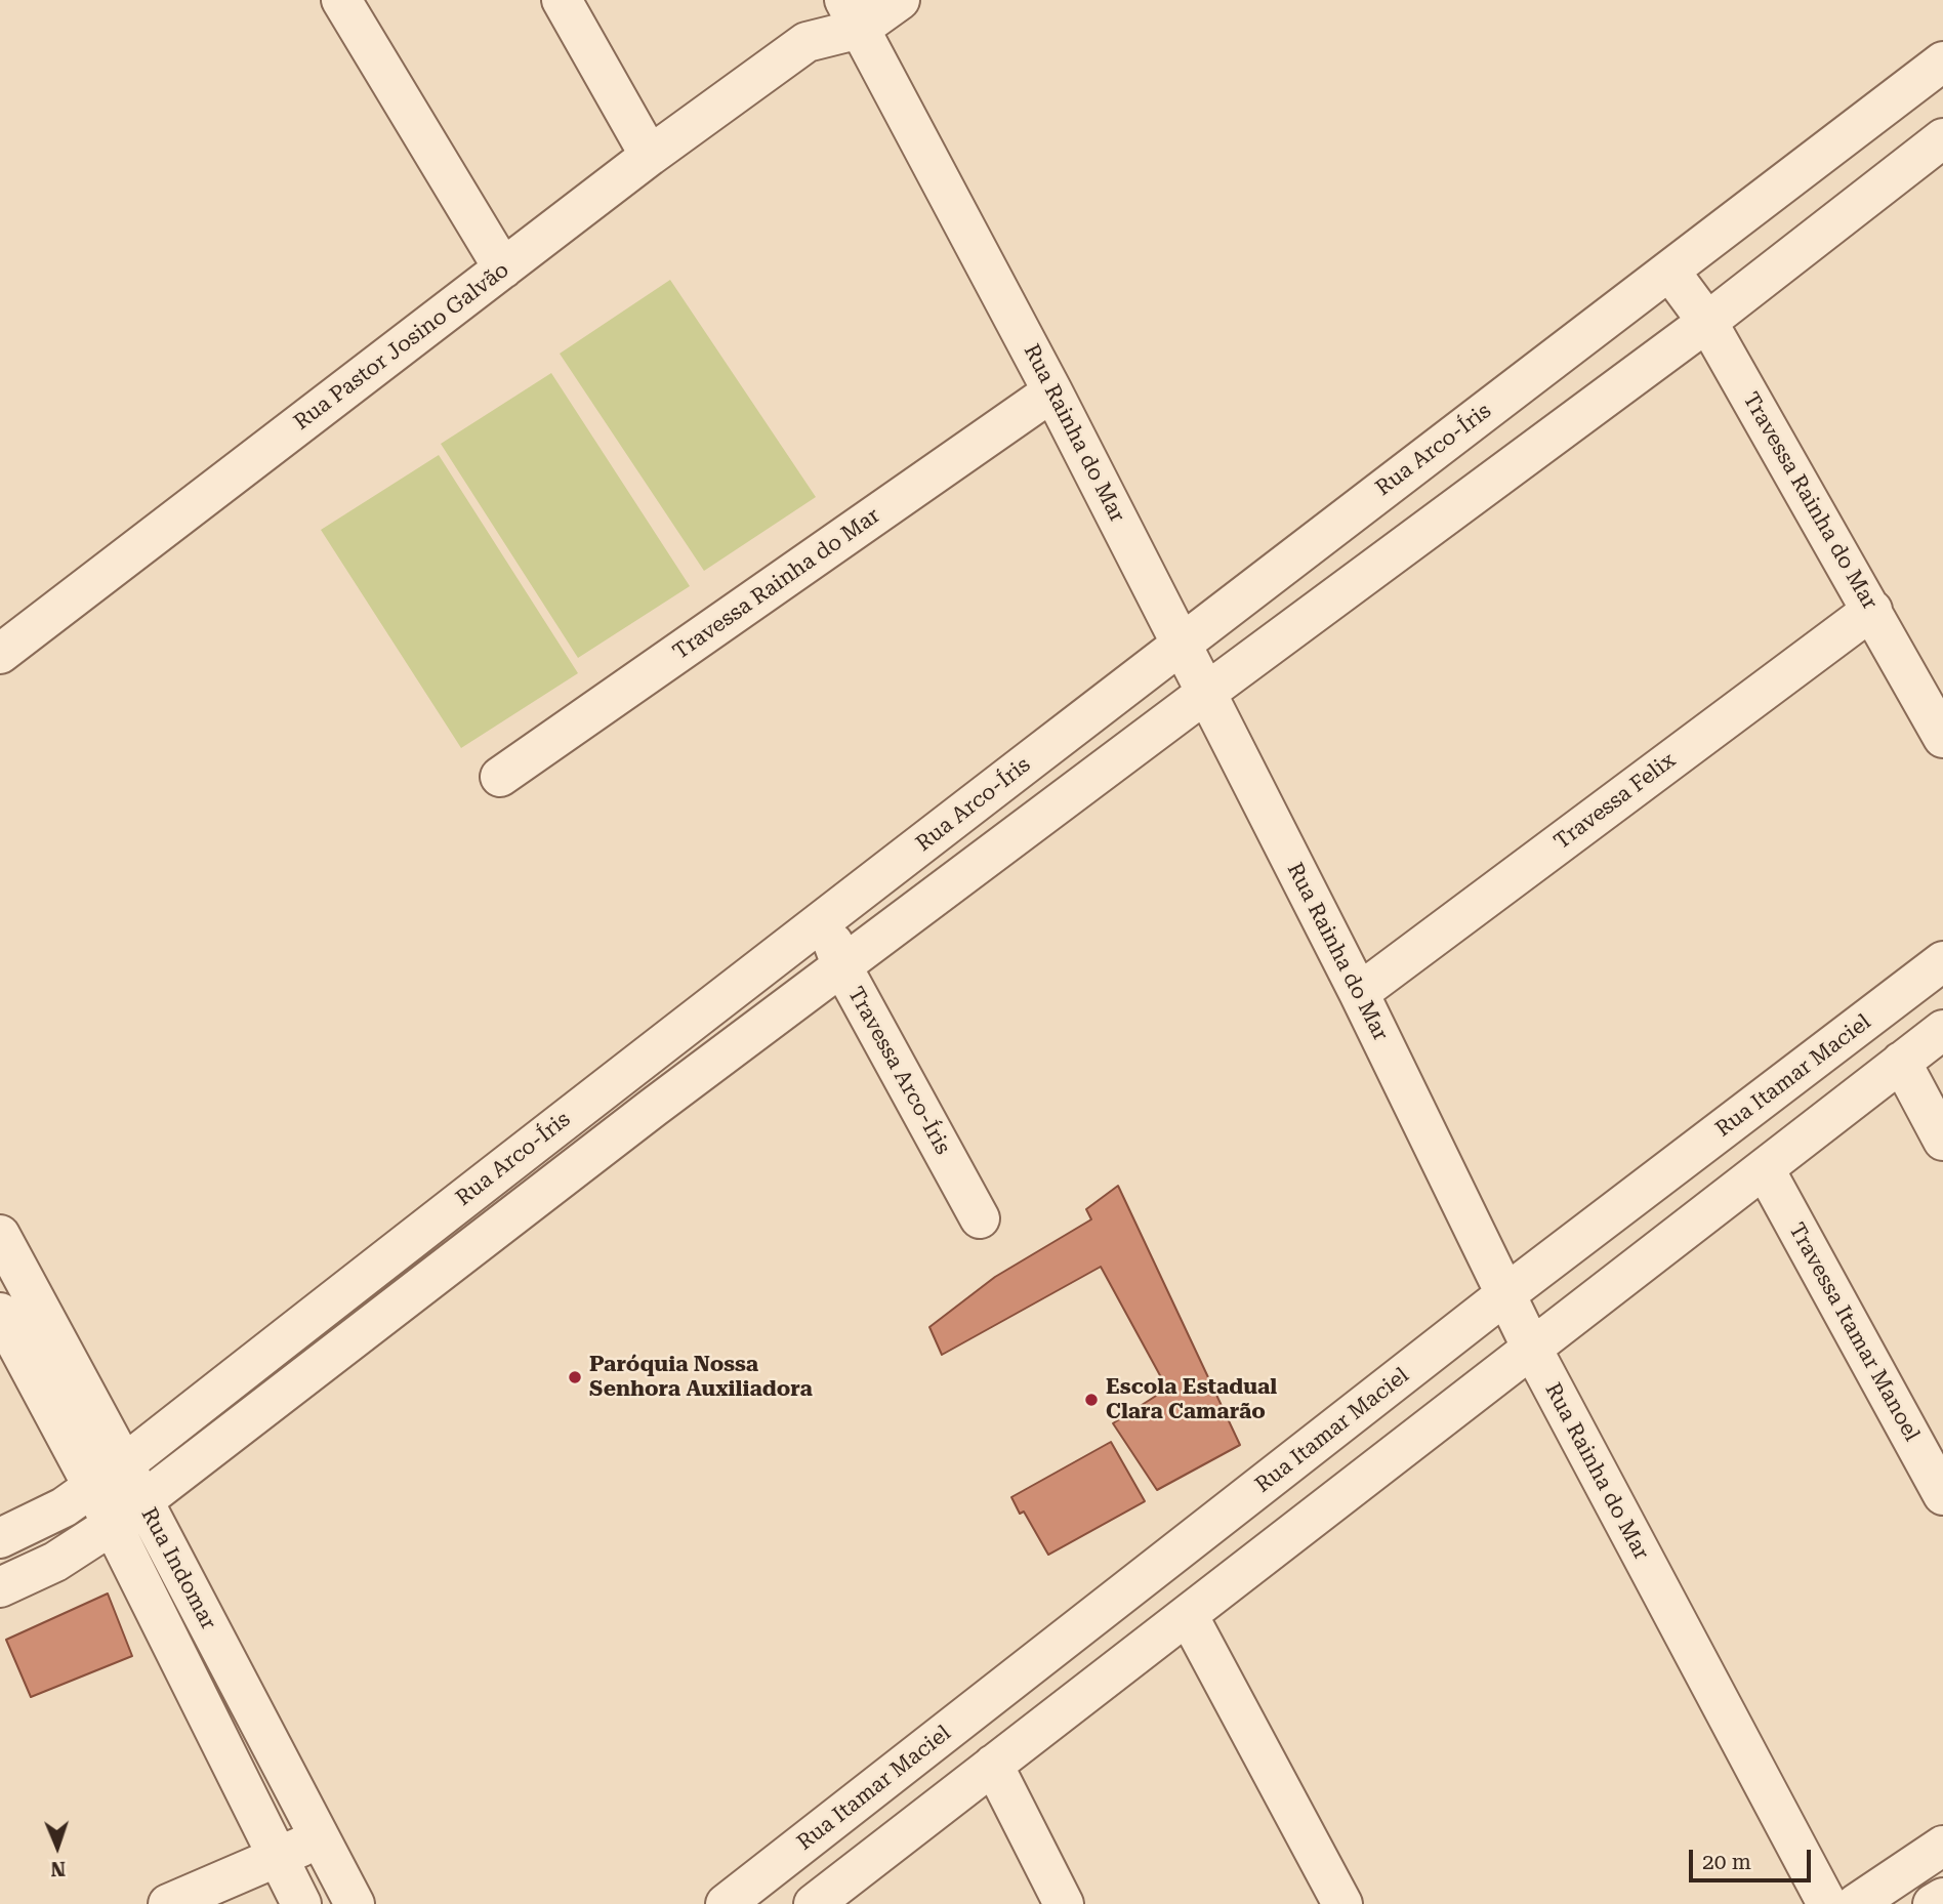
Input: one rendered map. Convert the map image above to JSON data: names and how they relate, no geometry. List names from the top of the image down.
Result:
{
  "streets": {
    "street": [
      "Rua Pastor Josino Galvão",
      "Rua Rainha do Mar",
      "Rua Arco-Íris",
      "Travessa Rainha do Mar",
      "Travessa Felix",
      "Travessa Arco-Íris",
      "Rua Itamar Maciel",
      "Travessa Itamar Manoel",
      "Rua Indomar"
    ]
  },
  "crossings": [
    ["Rua Pastor Josino Galvão", "Rua Rainha do Mar"],
    ["Rua Rainha do Mar", "Rua Arco-Íris"],
    ["Rua Rainha do Mar", "Travessa Rainha do Mar"],
    ["Rua Rainha do Mar", "Travessa Felix"],
    ["Rua Rainha do Mar", "Rua Itamar Maciel"],
    ["Rua Arco-Íris", "Travessa Rainha do Mar"],
    ["Rua Arco-Íris", "Travessa Arco-Íris"],
    ["Rua Arco-Íris", "Rua Indomar"],
    ["Travessa Rainha do Mar", "Travessa Felix"]
  ],
  "places": ["Paróquia Nossa Senhora Auxiliadora", "Escola Estadual Clara Camarão"],
  "scale_bar": "20 m",
  "north": "bottom"
}
